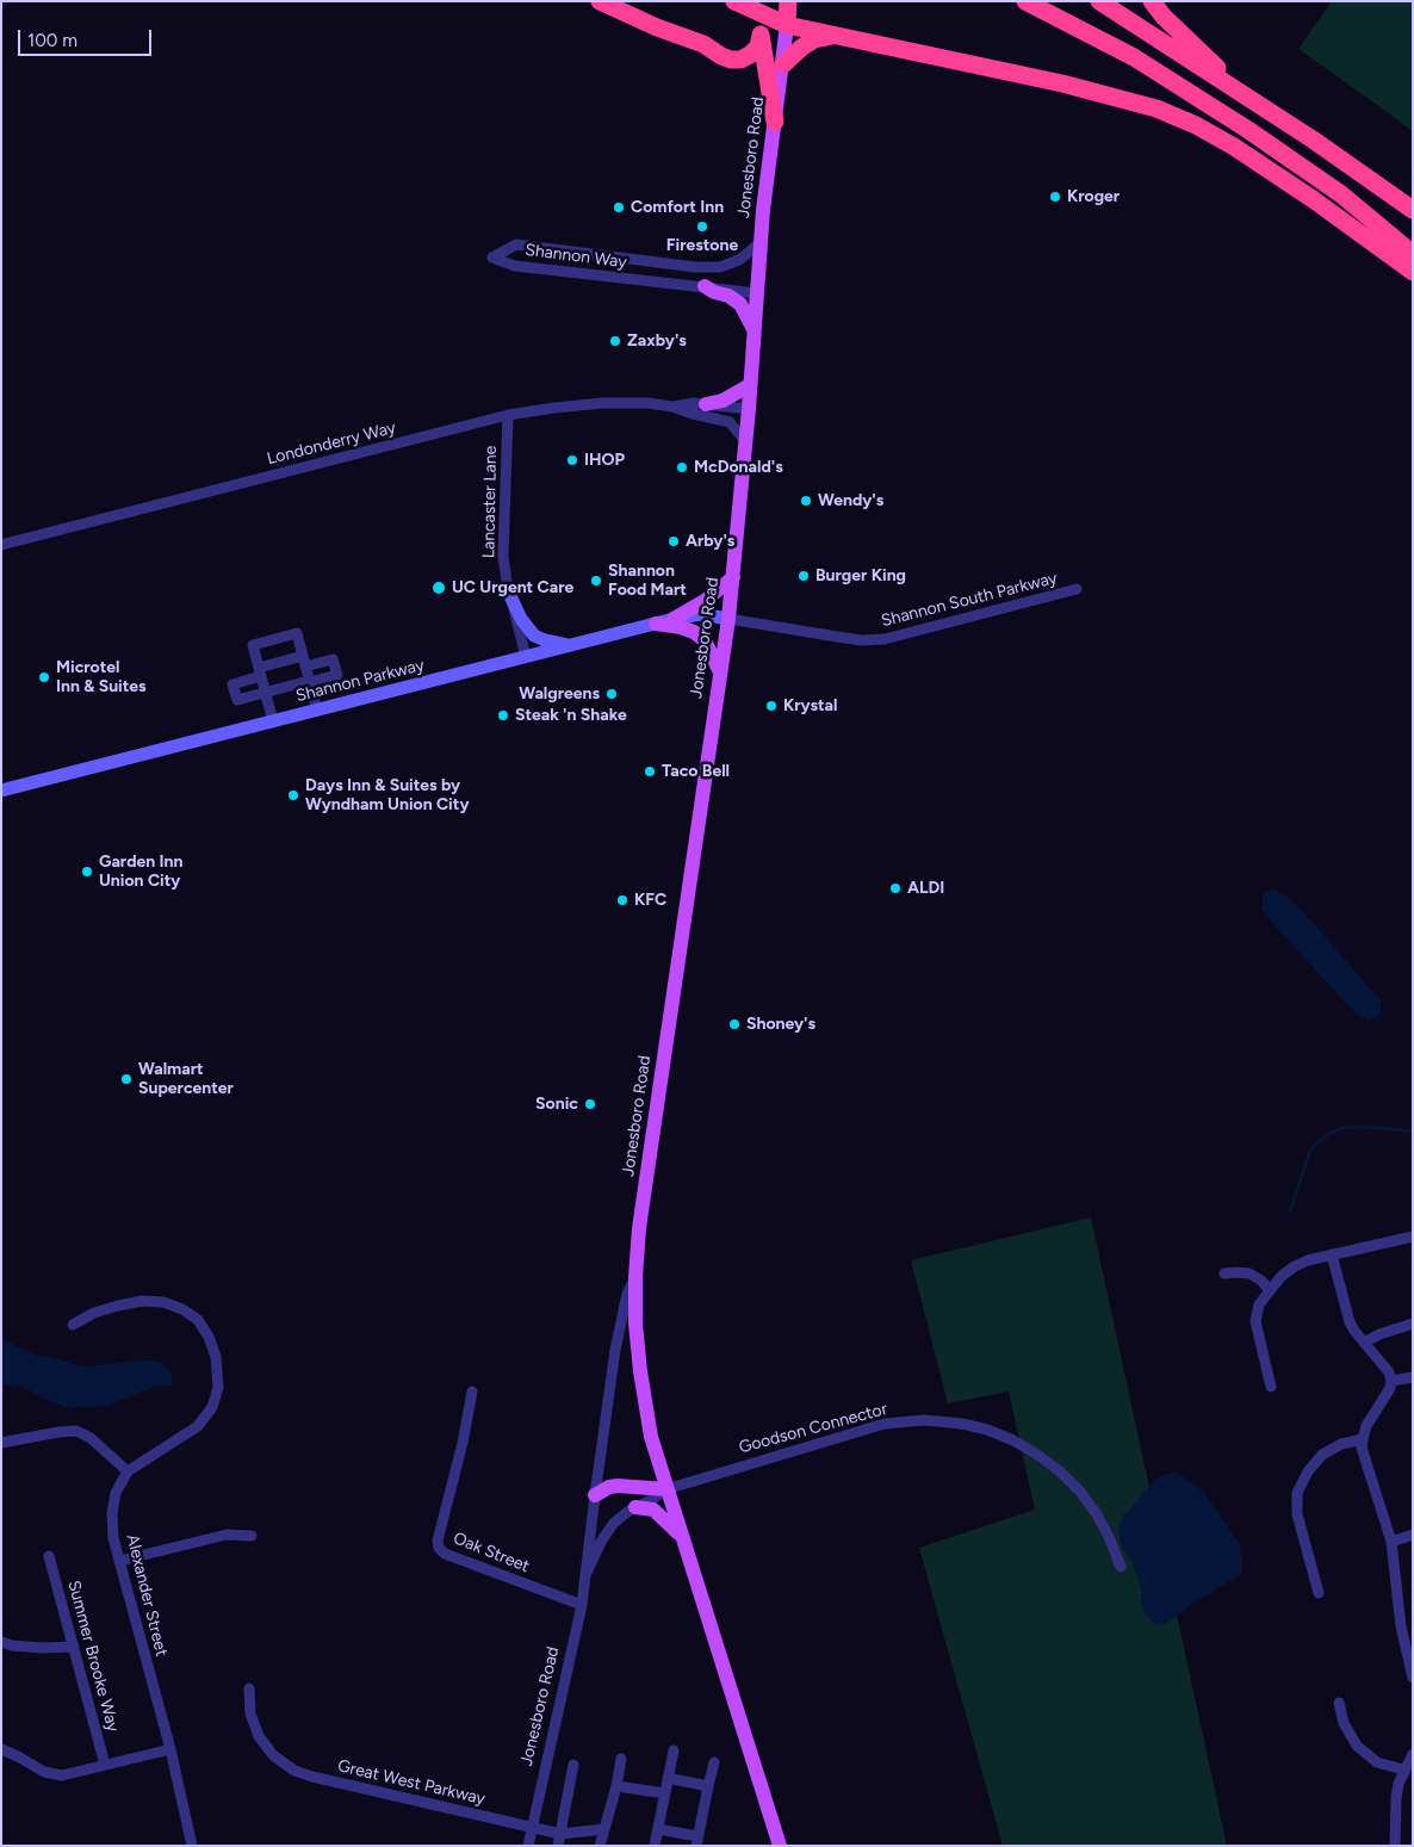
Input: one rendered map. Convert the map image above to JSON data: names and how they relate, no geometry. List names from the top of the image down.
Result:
{
  "streets": {
    "highway": ["Jonesboro Road"],
    "street": [
      "Shannon Way",
      "Londonderry Way",
      "Lancaster Lane",
      "Shannon South Parkway",
      "Shannon Parkway",
      "Goodson Connector",
      "Oak Street",
      "Alexander Street",
      "Summer Brooke Way",
      "Great West Parkway"
    ]
  },
  "crossings": [
    ["Jonesboro Road", "Shannon Way"],
    ["Jonesboro Road", "Londonderry Way"],
    ["Jonesboro Road", "Shannon South Parkway"],
    ["Jonesboro Road", "Shannon Parkway"],
    ["Jonesboro Road", "Goodson Connector"],
    ["Jonesboro Road", "Oak Street"],
    ["Jonesboro Road", "Great West Parkway"],
    ["Londonderry Way", "Lancaster Lane"],
    ["Lancaster Lane", "Shannon Parkway"],
    ["Shannon South Parkway", "Shannon Parkway"]
  ],
  "places": [
    "Kroger",
    "Comfort Inn",
    "Firestone",
    "Zaxby's",
    "IHOP",
    "McDonald's",
    "Wendy's",
    "Arby's",
    "Burger King",
    "Shannon Food Mart",
    "UC Urgent Care",
    "Microtel Inn & Suites",
    "Walgreens",
    "Krystal",
    "Steak 'n Shake",
    "Taco Bell",
    "Days Inn & Suites by Wyndham Union City",
    "Garden Inn Union City",
    "ALDI",
    "KFC",
    "Shoney's",
    "Walmart Supercenter",
    "Sonic"
  ],
  "scale_bar": "100 m"
}
